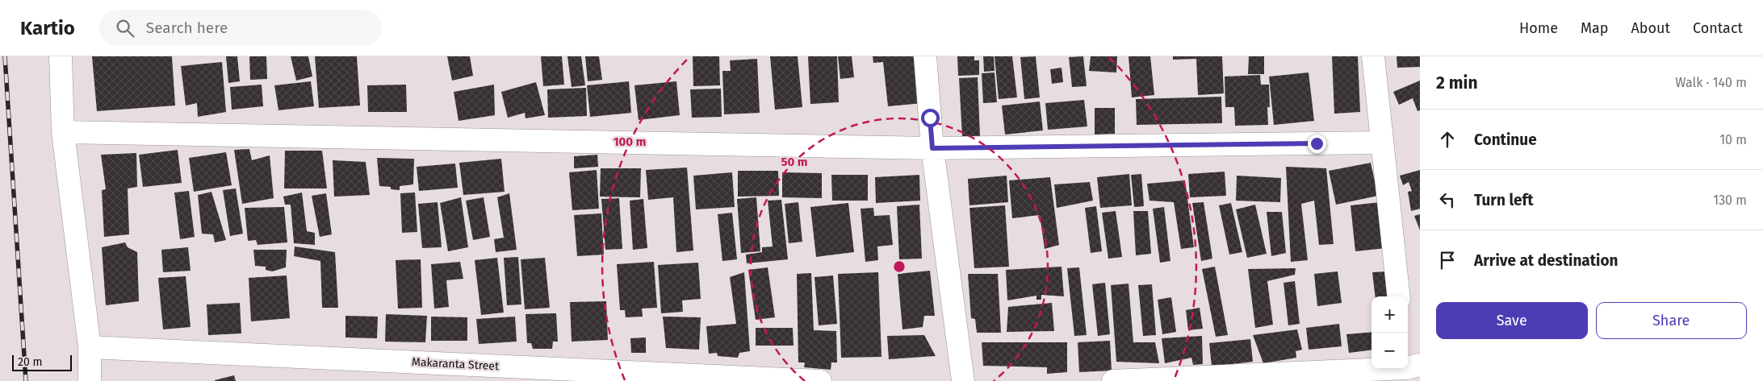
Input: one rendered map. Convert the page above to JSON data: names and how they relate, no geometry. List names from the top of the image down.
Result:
{
  "streets": {
    "street": ["Makaranta Street"]
  },
  "scale_bar": "20 m",
  "page": {
    "header": "Kartio",
    "search": "Search here",
    "nav": [
      "Home",
      "Map",
      "About",
      "Contact"
    ],
    "heading": ["2 min", "Walk · 140 m"],
    "list": [
      ["Continue", "10 m"],
      ["Turn left", "130 m"],
      "Arrive at destination"
    ],
    "buttons": ["Save", "Share"],
    "map_buttons": ["+", "−"],
    "scale": "20 m"
  },
  "rings": ["100 m", "50 m"]
}
